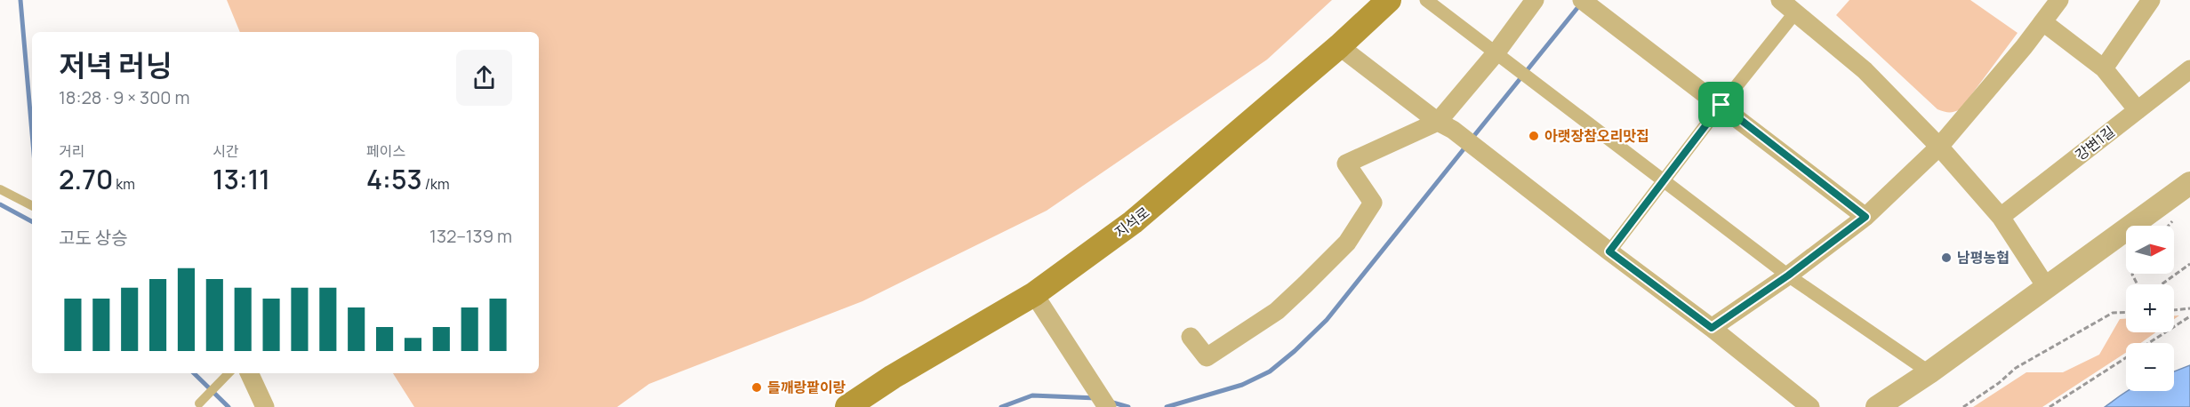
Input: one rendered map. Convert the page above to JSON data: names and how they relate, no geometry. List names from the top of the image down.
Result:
{
  "streets": {
    "main road": ["지석로"],
    "street": ["강변1길"]
  },
  "places": ["아랫장참오리맛집", "남평농협", "들깨랑팥이랑"],
  "north": "right",
  "page": {
    "heading": ["저녁 러닝", "18:28 · 9 × 300 m"],
    "stats": [
      ["거리", "2.70 km"],
      ["시간", "13:11"],
      ["페이스", "4:53 /km"]
    ],
    "chart": ["고도 상승", "132–139 m"],
    "map_buttons": ["+", "−"]
  }
}
